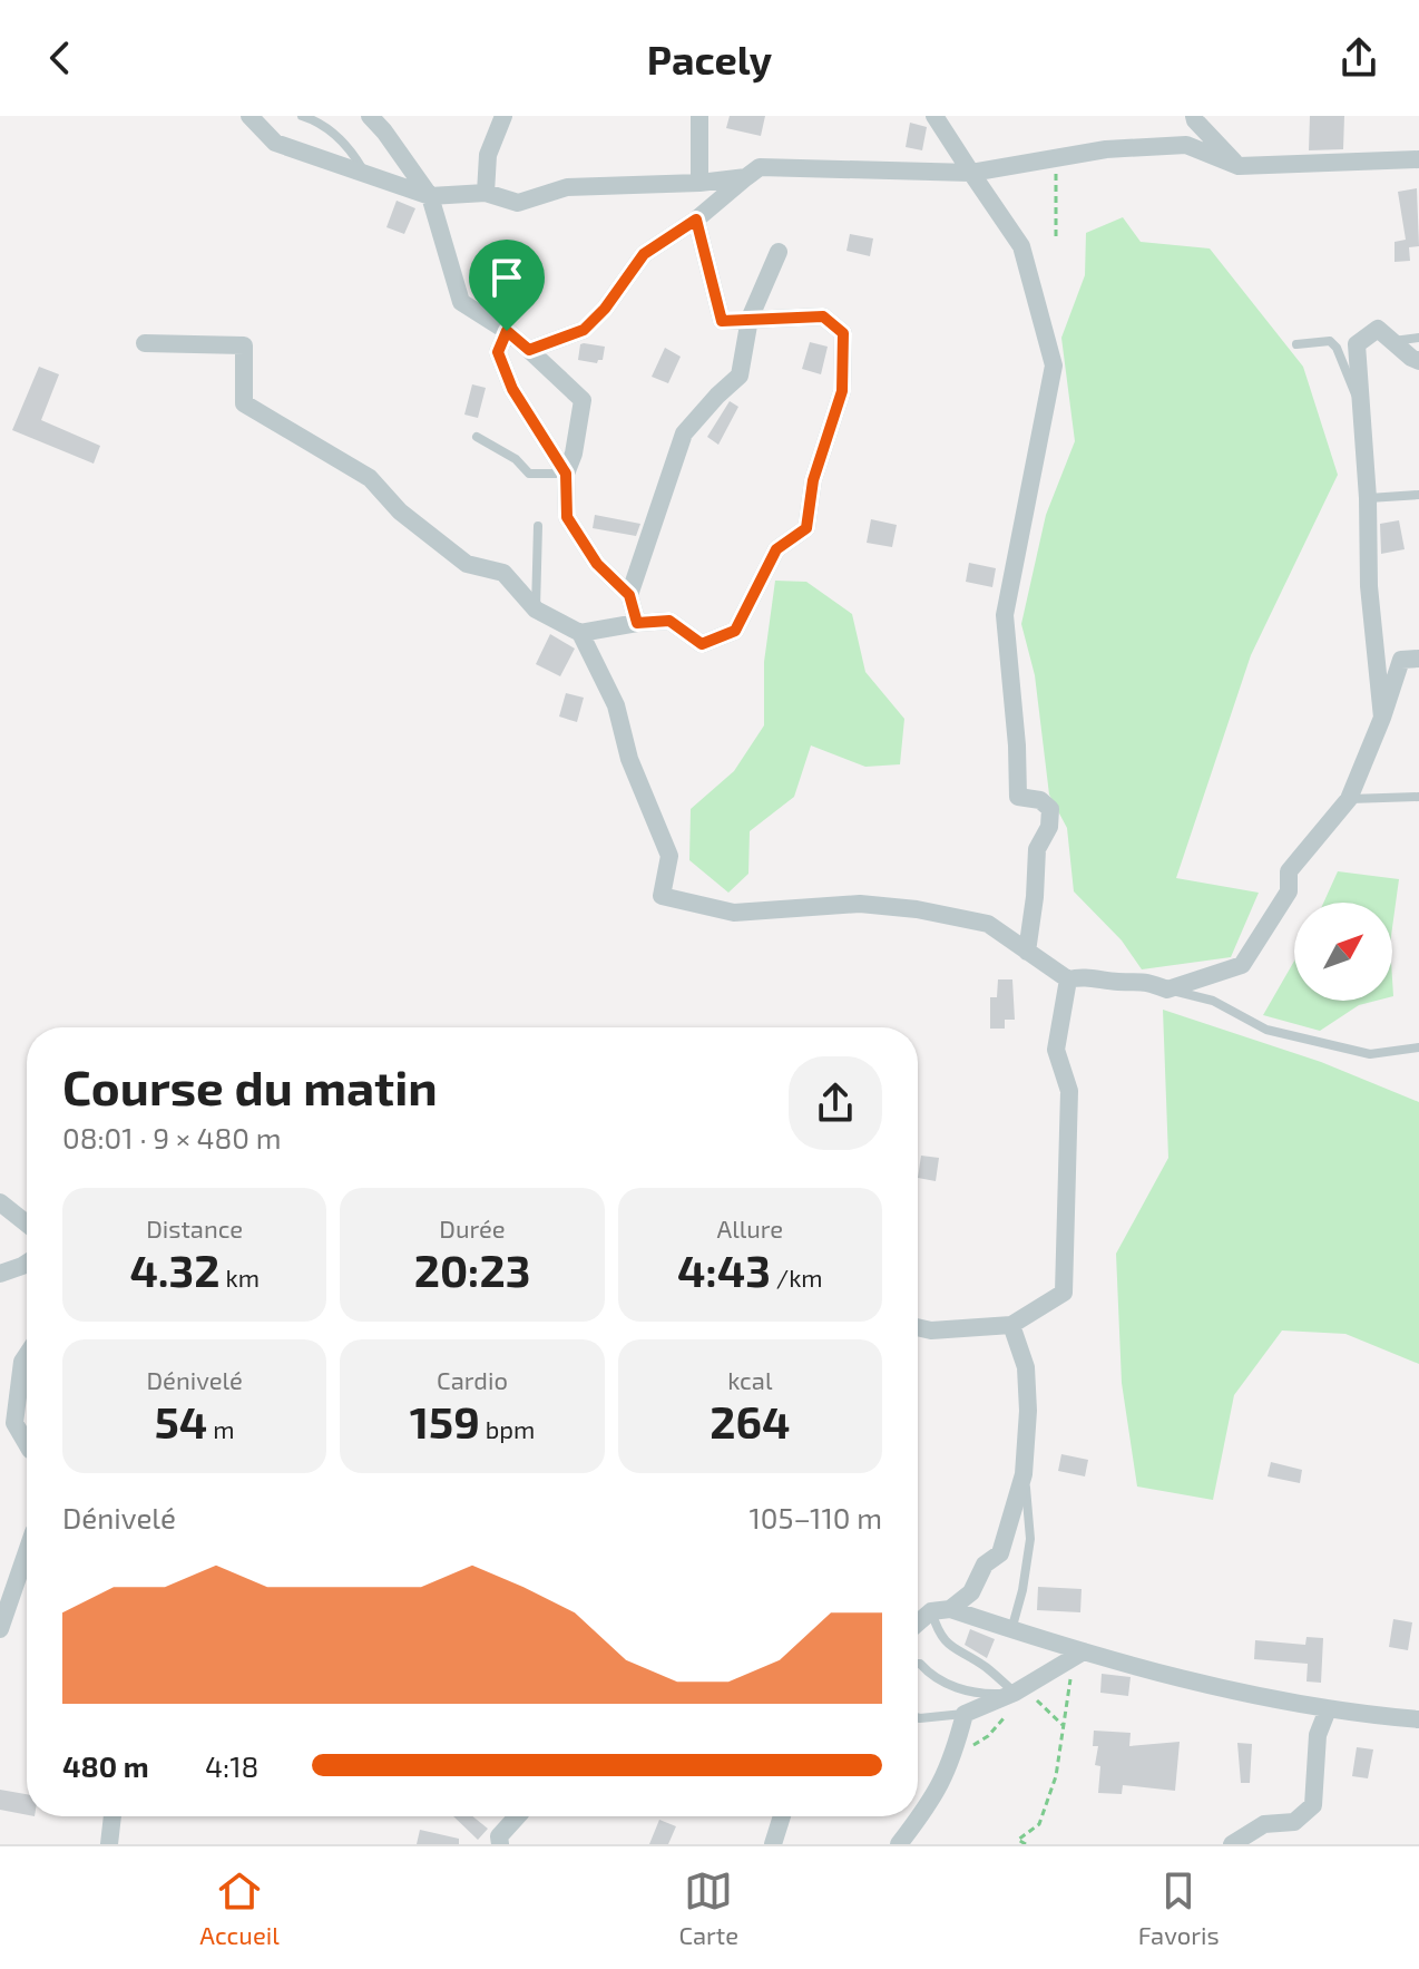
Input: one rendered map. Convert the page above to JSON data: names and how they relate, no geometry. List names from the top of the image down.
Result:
{
  "north": "top right",
  "page": {
    "header": "Pacely",
    "heading": ["Course du matin", "08:01 · 9 × 480 m"],
    "stats": [
      ["Distance", "4.32 km"],
      ["Durée", "20:23"],
      ["Allure", "4:43 /km"],
      ["Dénivelé", "54 m"],
      ["Cardio", "159 bpm"],
      ["kcal", "264"]
    ],
    "chart": ["Dénivelé", "105–110 m"],
    "list": [
      {
        "name": "480 m",
        "note": "4:18"
      }
    ],
    "tabs": ["Accueil", "Carte", "Favoris"]
  }
}
